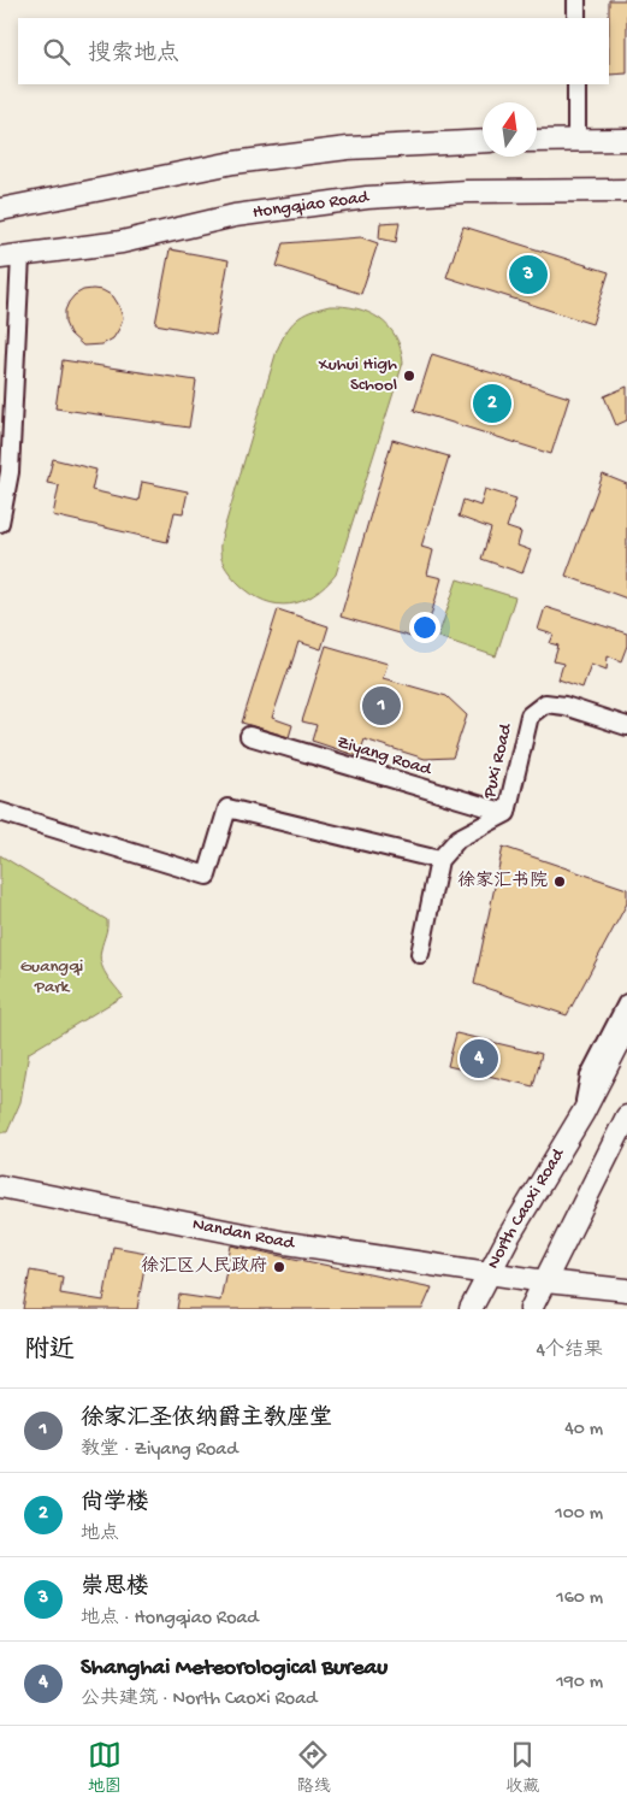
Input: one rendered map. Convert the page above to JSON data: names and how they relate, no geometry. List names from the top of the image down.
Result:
{
  "streets": {
    "main road": ["Hongqiao Road", "North Caoxi Road", "Nandan Road"],
    "street": ["Ziyang Road", "Puxi Road"]
  },
  "crossings": [
    ["Ziyang Road", "Puxi Road"],
    ["North Caoxi Road", "Nandan Road"]
  ],
  "parks": ["Guangqi Park"],
  "places": ["Xuhui High School", "徐家汇书院", "徐汇区人民政府"],
  "north": "top",
  "page": {
    "search": "搜索地点",
    "pins": [
      "3",
      "2",
      "1",
      "4"
    ],
    "heading": ["附近", "4个结果"],
    "list": [
      {
        "mark": "1",
        "name": "徐家汇圣依纳爵主教座堂",
        "note": "教堂 · Ziyang Road",
        "value": "40 m"
      },
      {
        "mark": "2",
        "name": "尚学楼",
        "note": "地点",
        "value": "100 m"
      },
      {
        "mark": "3",
        "name": "崇思楼",
        "note": "地点 · Hongqiao Road",
        "value": "160 m"
      },
      {
        "mark": "4",
        "name": "Shanghai Meteorological Bureau",
        "note": "公共建筑 · North Caoxi Road",
        "value": "190 m"
      }
    ],
    "nav": ["地图", "路线", "收藏"]
  }
}
